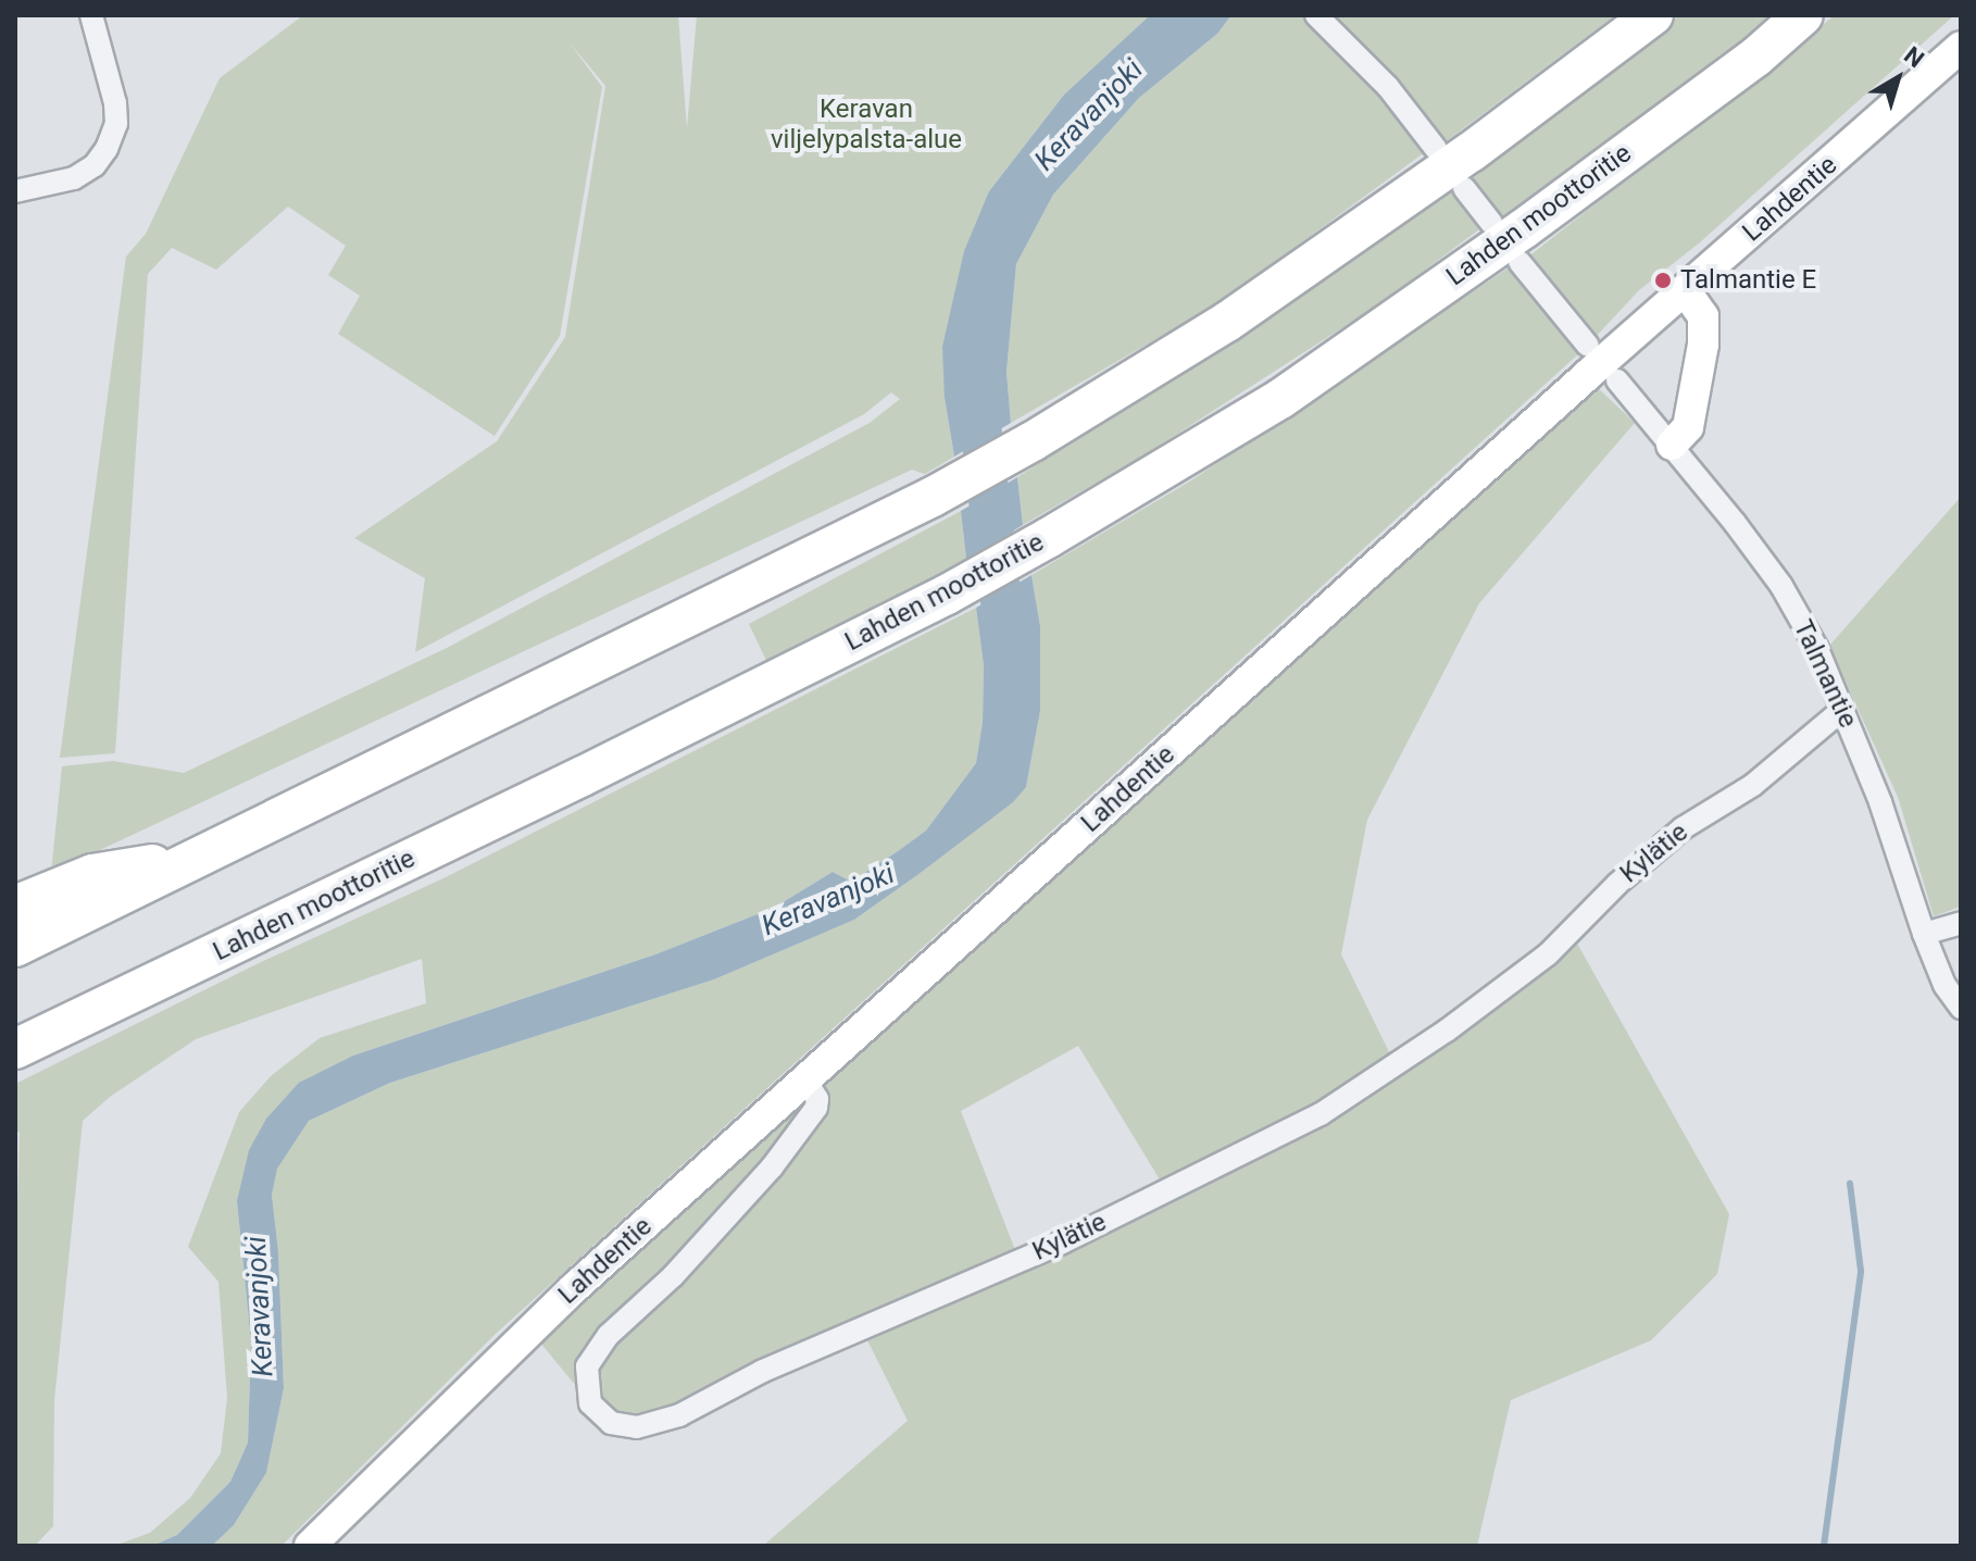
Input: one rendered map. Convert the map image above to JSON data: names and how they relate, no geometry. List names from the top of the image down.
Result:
{
  "streets": {
    "highway": ["Lahden moottoritie"],
    "main road": ["Lahdentie"],
    "street": ["Talmantie", "Kylätie"]
  },
  "crossings": [
    ["Lahdentie", "Kylätie"],
    ["Talmantie", "Kylätie"]
  ],
  "water": ["Keravanjoki"],
  "parks": ["Keravan viljelypalsta-alue"],
  "places": ["Talmantie E"],
  "north": "top right"
}
